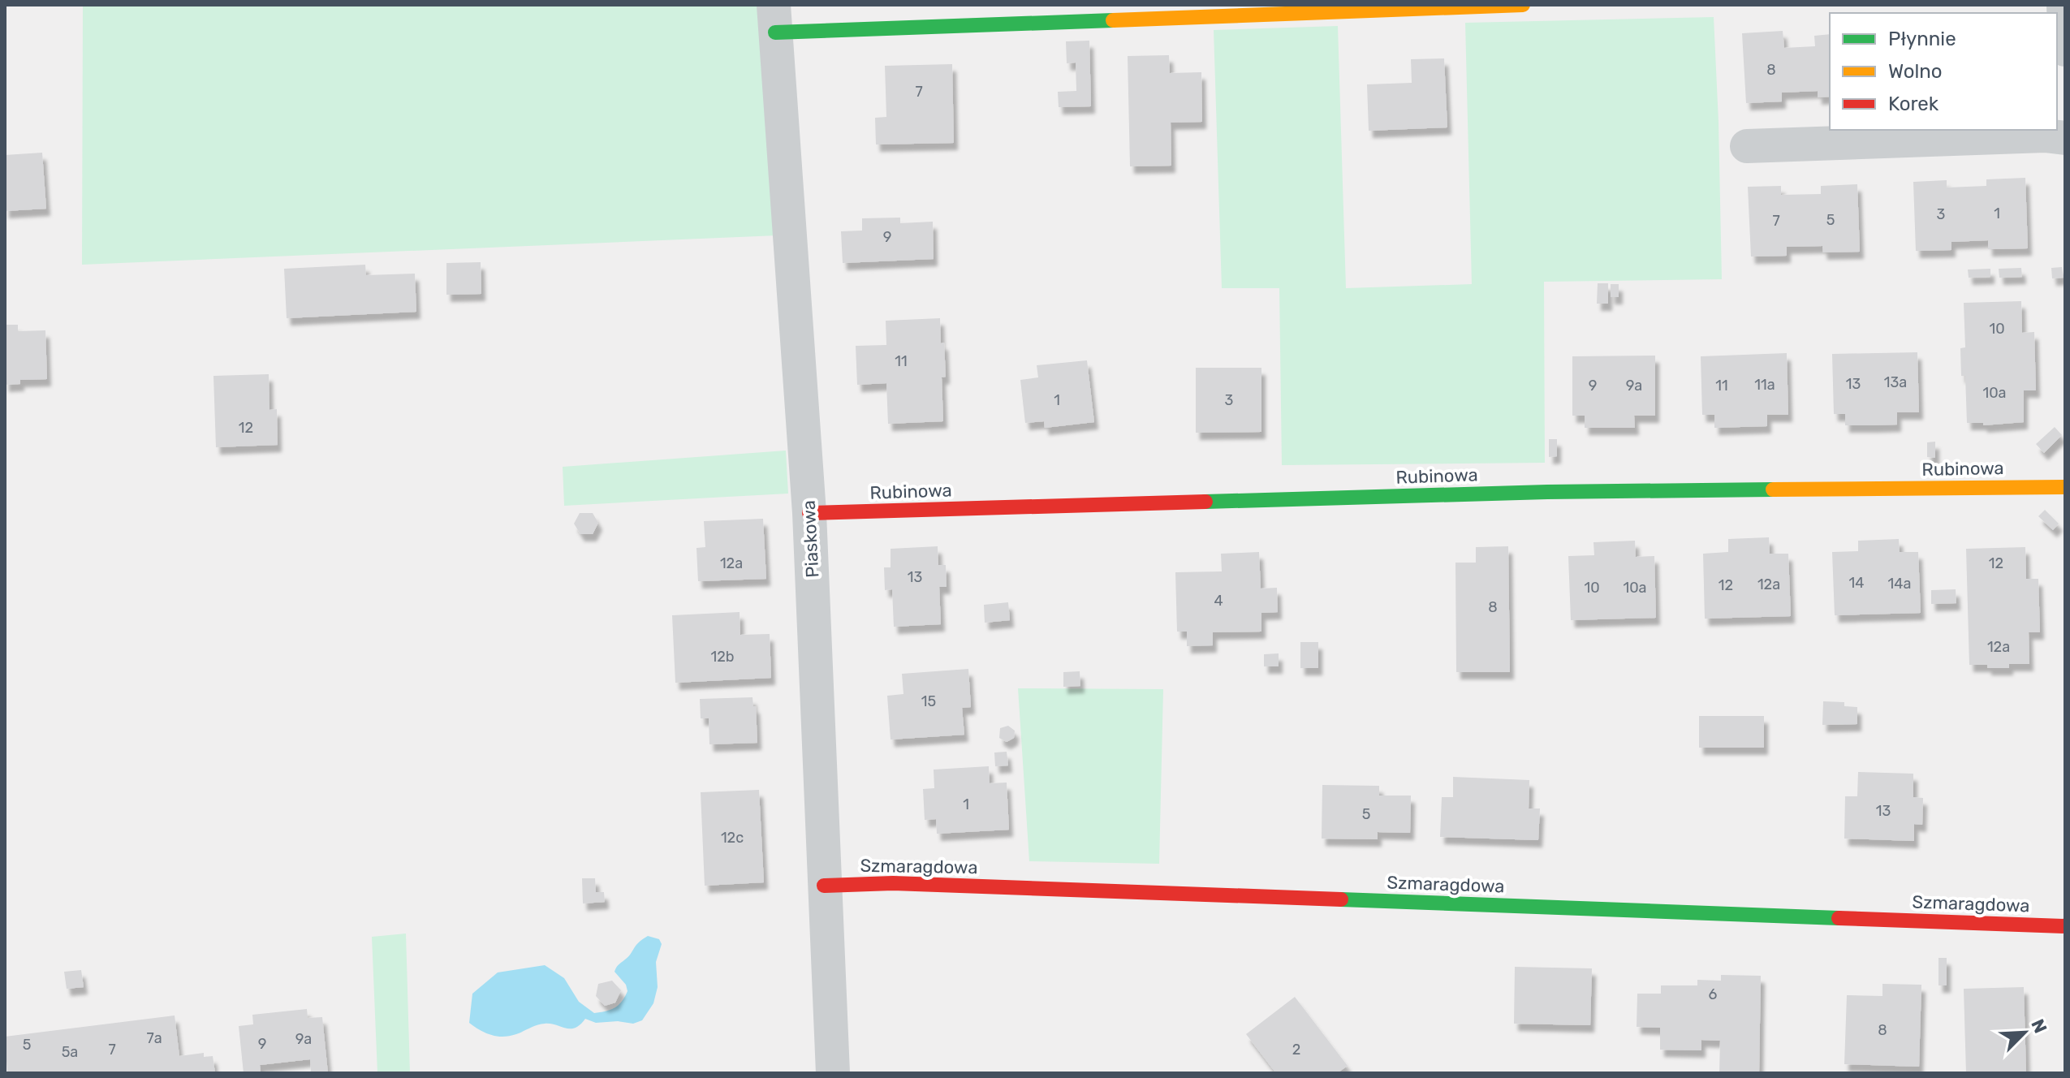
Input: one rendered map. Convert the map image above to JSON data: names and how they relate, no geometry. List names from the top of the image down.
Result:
{
  "streets": {
    "street": ["Rubinowa", "Piaskowa", "Szmaragdowa"]
  },
  "crossings": [
    ["Rubinowa", "Piaskowa"],
    ["Piaskowa", "Szmaragdowa"]
  ],
  "house_numbers": [
    "8",
    "7",
    "1",
    "3",
    "5",
    "7",
    "9",
    "10",
    "11",
    "13a",
    "13",
    "11a",
    "9",
    "9a",
    "11",
    "10a",
    "1",
    "3",
    "12",
    "12a",
    "12",
    "13",
    "14",
    "14a",
    "12a",
    "12",
    "10",
    "10a",
    "4",
    "8",
    "12a",
    "12b",
    "15",
    "1",
    "13",
    "5",
    "12c",
    "6",
    "8",
    "7a",
    "9a",
    "9",
    "5",
    "7",
    "2",
    "5a"
  ],
  "legend": ["Płynnie", "Wolno", "Korek"],
  "north": "top right"
}
